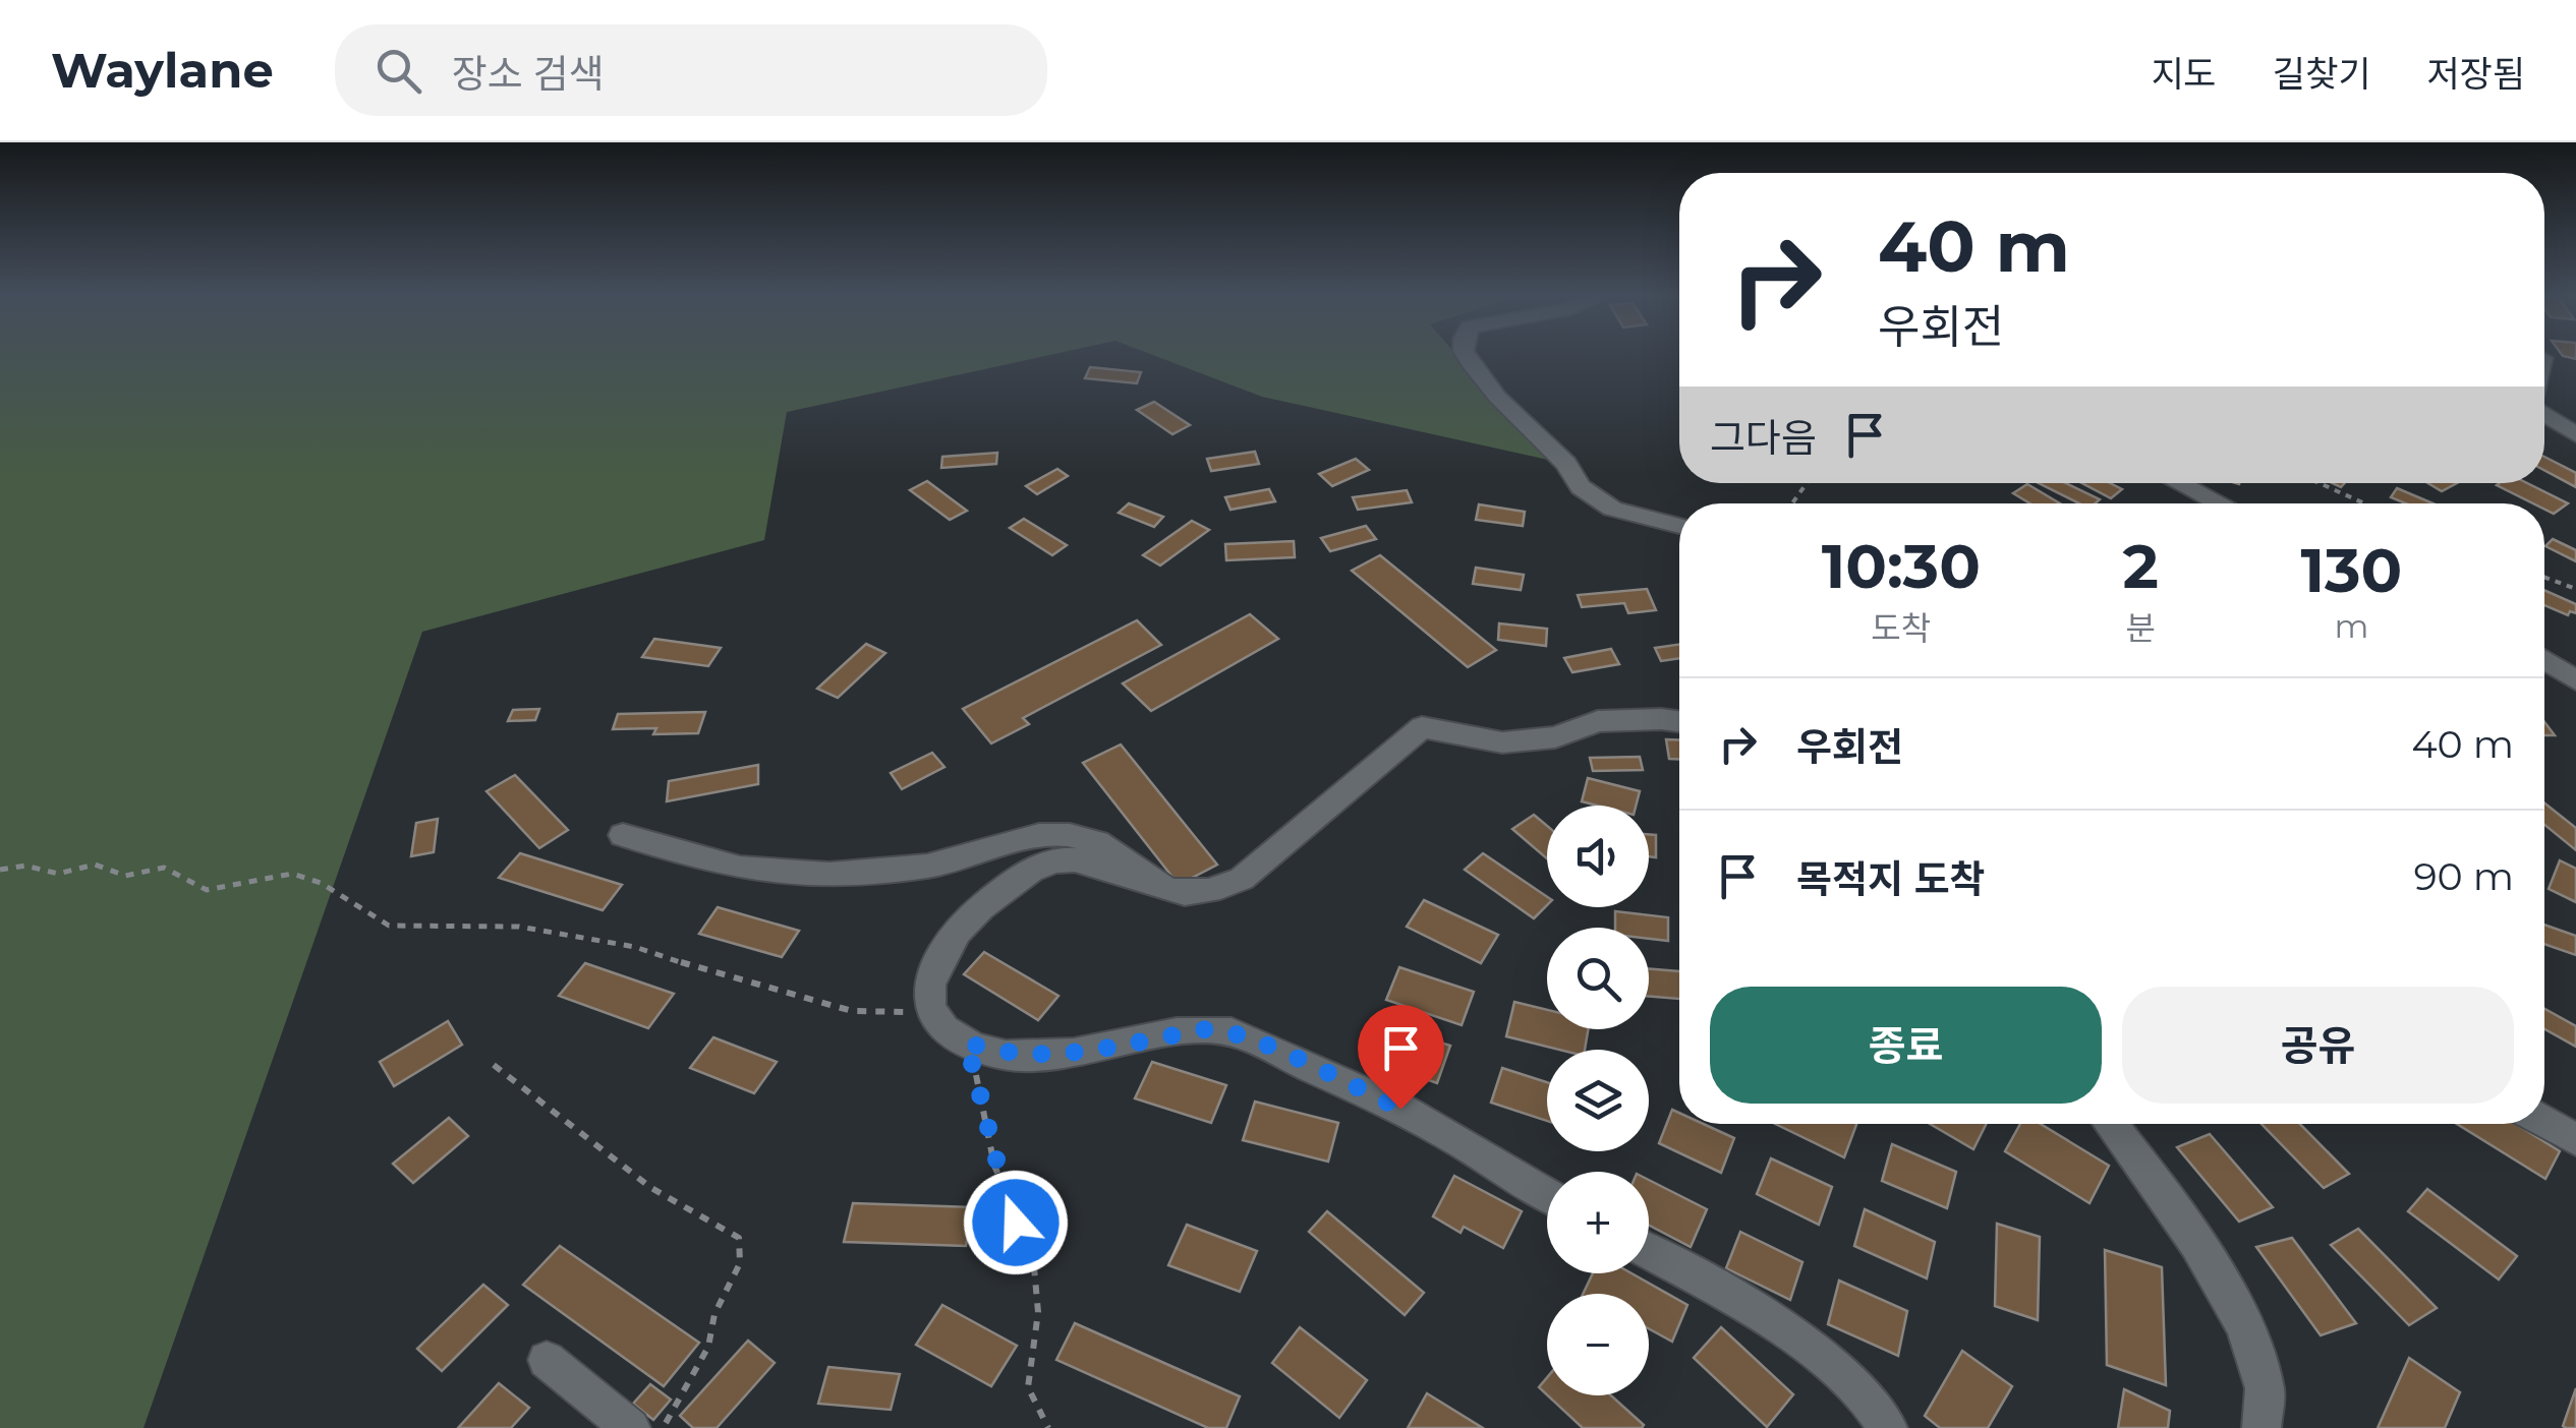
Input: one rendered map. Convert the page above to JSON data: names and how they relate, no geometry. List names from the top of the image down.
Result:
{
  "page": {
    "header": "Waylane",
    "search": "장소 검색",
    "nav": ["지도", "길찾기", "저장됨"],
    "turn": ["40 m", "우회전"],
    "then": "그다음",
    "eta": [
      "10:30",
      "도착",
      "2",
      "분",
      "130",
      "m"
    ],
    "list": [
      {
        "name": "우회전",
        "value": "40 m"
      },
      {
        "name": "목적지 도착",
        "value": "90 m"
      }
    ],
    "map_buttons": ["+", "−"],
    "buttons": ["종료", "공유"]
  }
}
